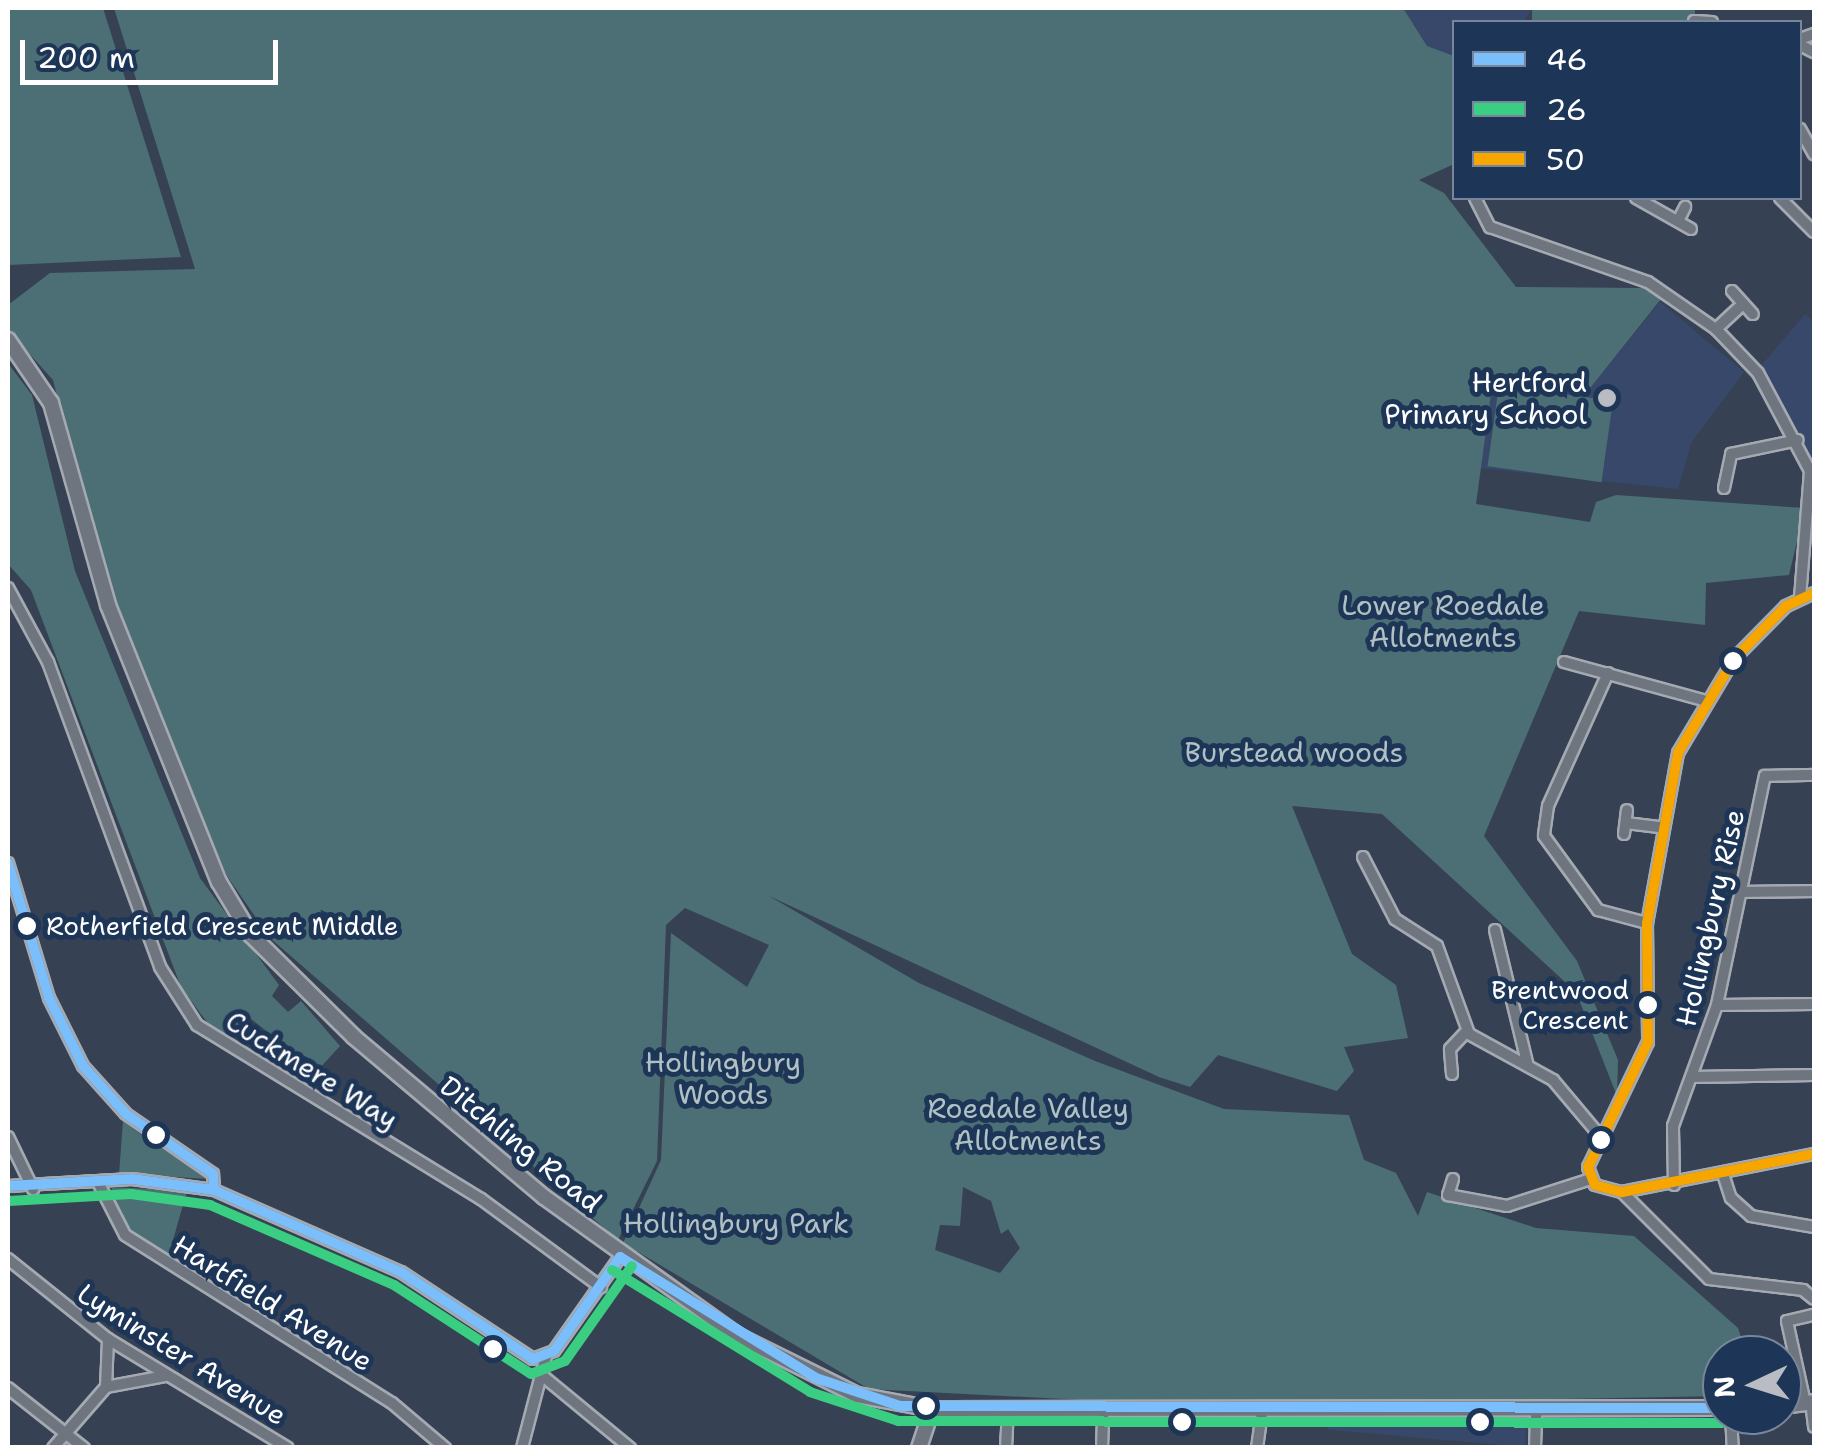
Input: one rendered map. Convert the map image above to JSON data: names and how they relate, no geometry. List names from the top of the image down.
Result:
{
  "streets": {
    "street": [
      "Hollingbury Rise",
      "Cuckmere Way",
      "Ditchling Road",
      "Hartfield Avenue",
      "Lyminster Avenue"
    ]
  },
  "parks": [
    "Lower Roedale Allotments",
    "Burstead woods",
    "Hollingbury Woods",
    "Roedale Valley Allotments",
    "Hollingbury Park"
  ],
  "places": ["Hertford Primary School", "Rotherfield Crescent Middle", "Brentwood Crescent"],
  "lines": ["transit line 50", "transit line 46", "transit line 26"],
  "legend": ["46", "26", "50"],
  "scale_bar": "200 m",
  "north": "left"
}
